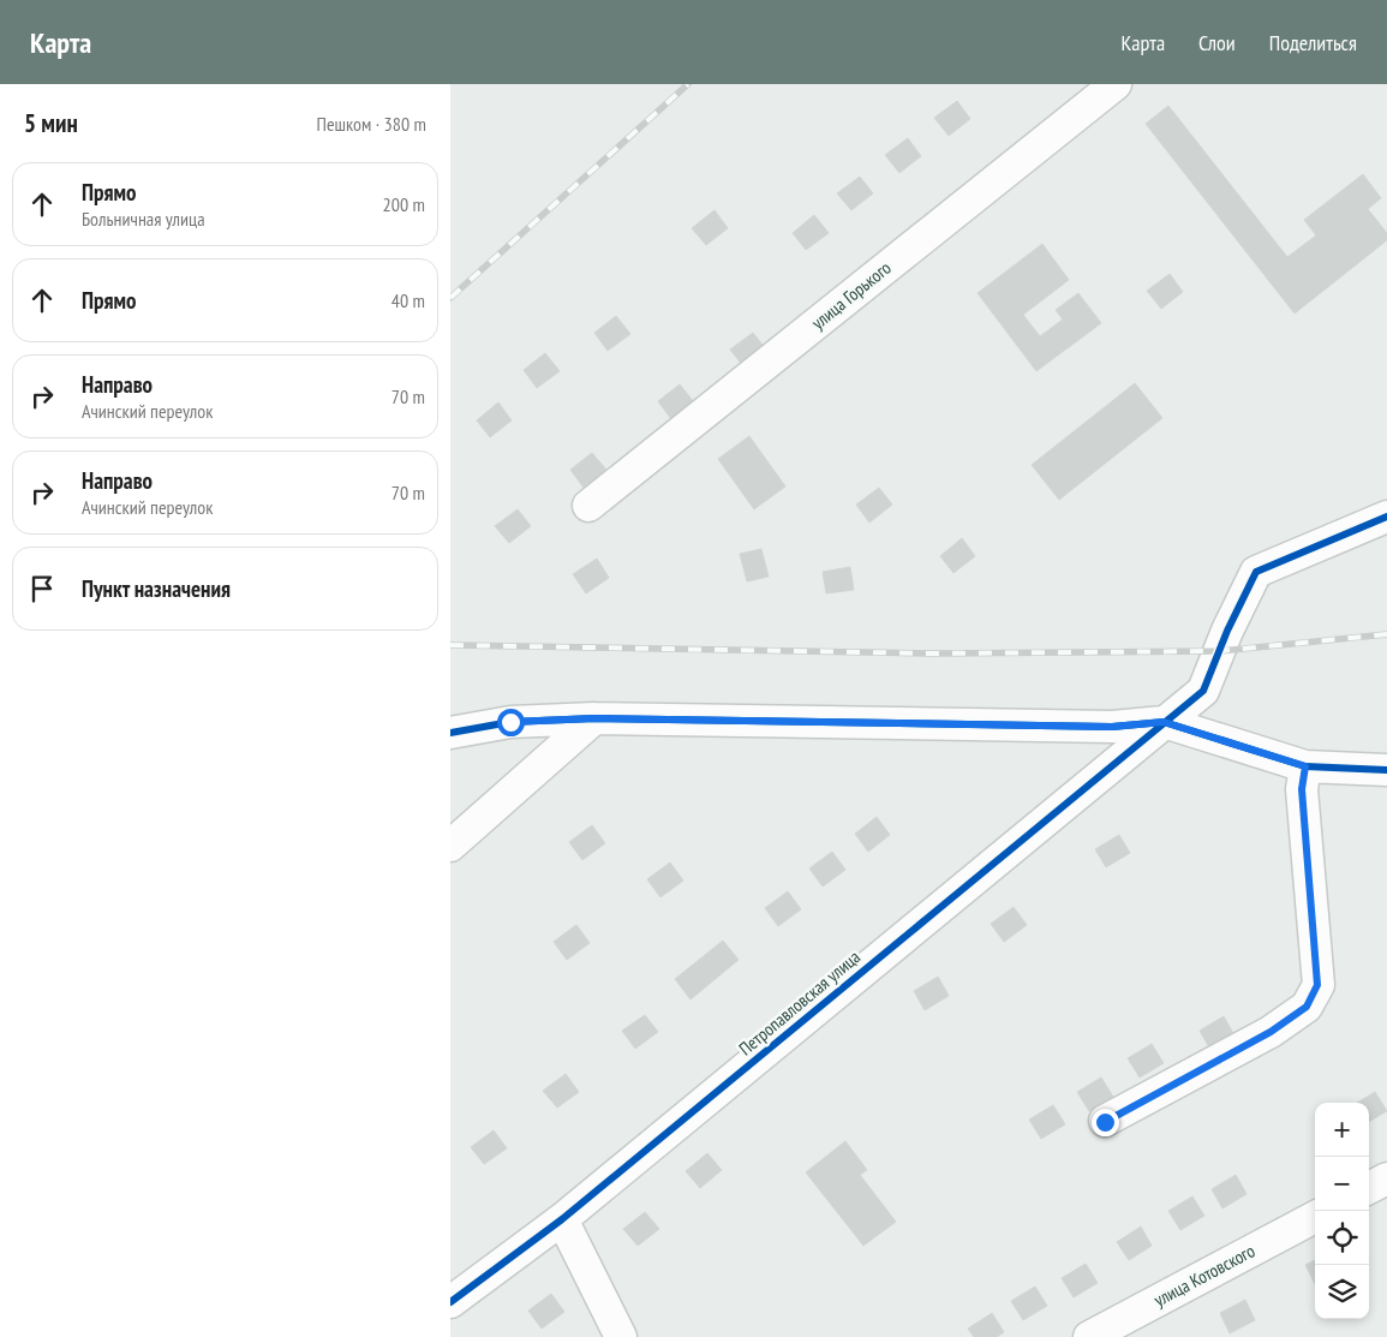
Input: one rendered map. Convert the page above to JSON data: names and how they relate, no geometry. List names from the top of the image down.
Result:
{
  "streets": {
    "street": ["улица Горького", "Петропавловская улица", "улица Котовского"]
  },
  "page": {
    "header": "Карта",
    "nav": ["Карта", "Слои", "Поделиться"],
    "heading": ["5 мин", "Пешком · 380 m"],
    "list": [
      ["Прямо", "Больничная улица", "200 m"],
      ["Прямо", "40 m"],
      ["Направо", "Ачинский переулок", "70 m"],
      ["Направо", "Ачинский переулок", "70 m"],
      "Пункт назначения"
    ],
    "map_buttons": ["+", "−"]
  }
}
